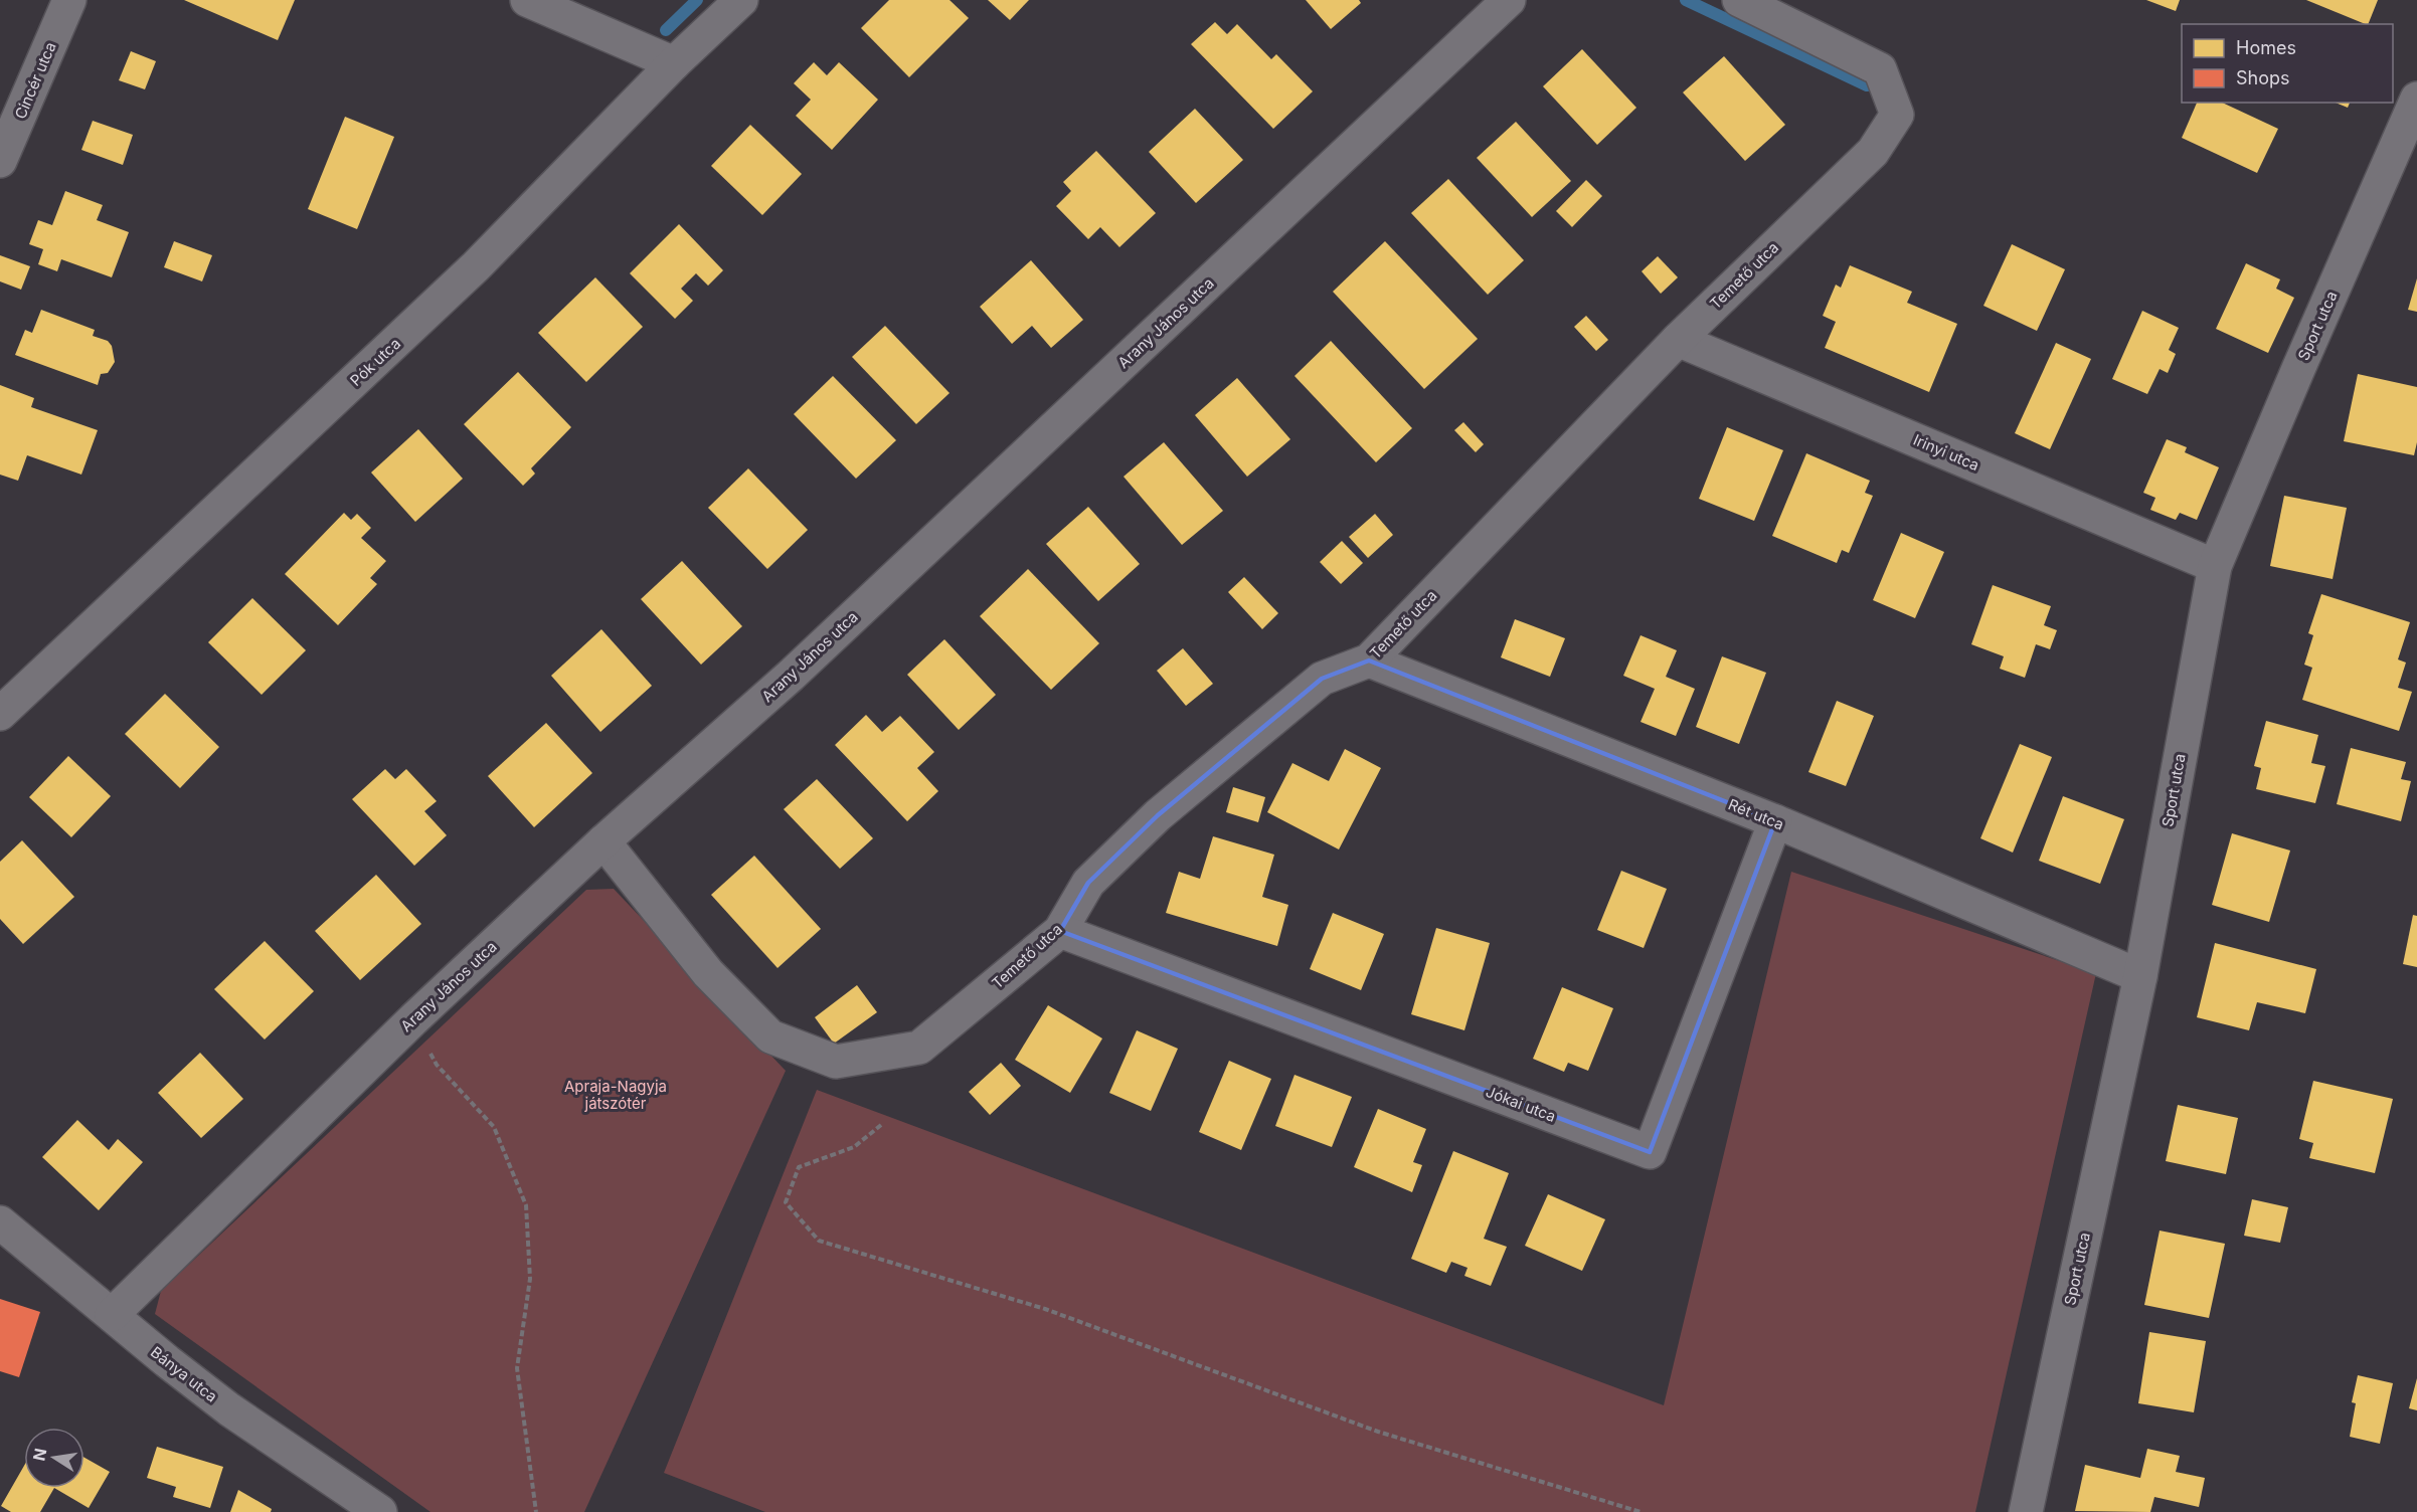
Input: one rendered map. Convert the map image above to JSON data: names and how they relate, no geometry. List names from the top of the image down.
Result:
{
  "streets": {
    "street": [
      "Cincér utca",
      "Temető utca",
      "Arany János utca",
      "Sport utca",
      "Pók utca",
      "Irinyi utca",
      "Rét utca",
      "Jókai utca",
      "Bánya utca"
    ]
  },
  "crossings": [
    ["Temető utca", "Arany János utca"],
    ["Temető utca", "Irinyi utca"],
    ["Temető utca", "Rét utca"],
    ["Temető utca", "Jókai utca"],
    ["Arany János utca", "Bánya utca"],
    ["Sport utca", "Irinyi utca"],
    ["Sport utca", "Rét utca"],
    ["Rét utca", "Jókai utca"]
  ],
  "parks": ["Apraja-Nagyja játszótér"],
  "legend": ["Homes", "Shops"],
  "north": "left"
}
